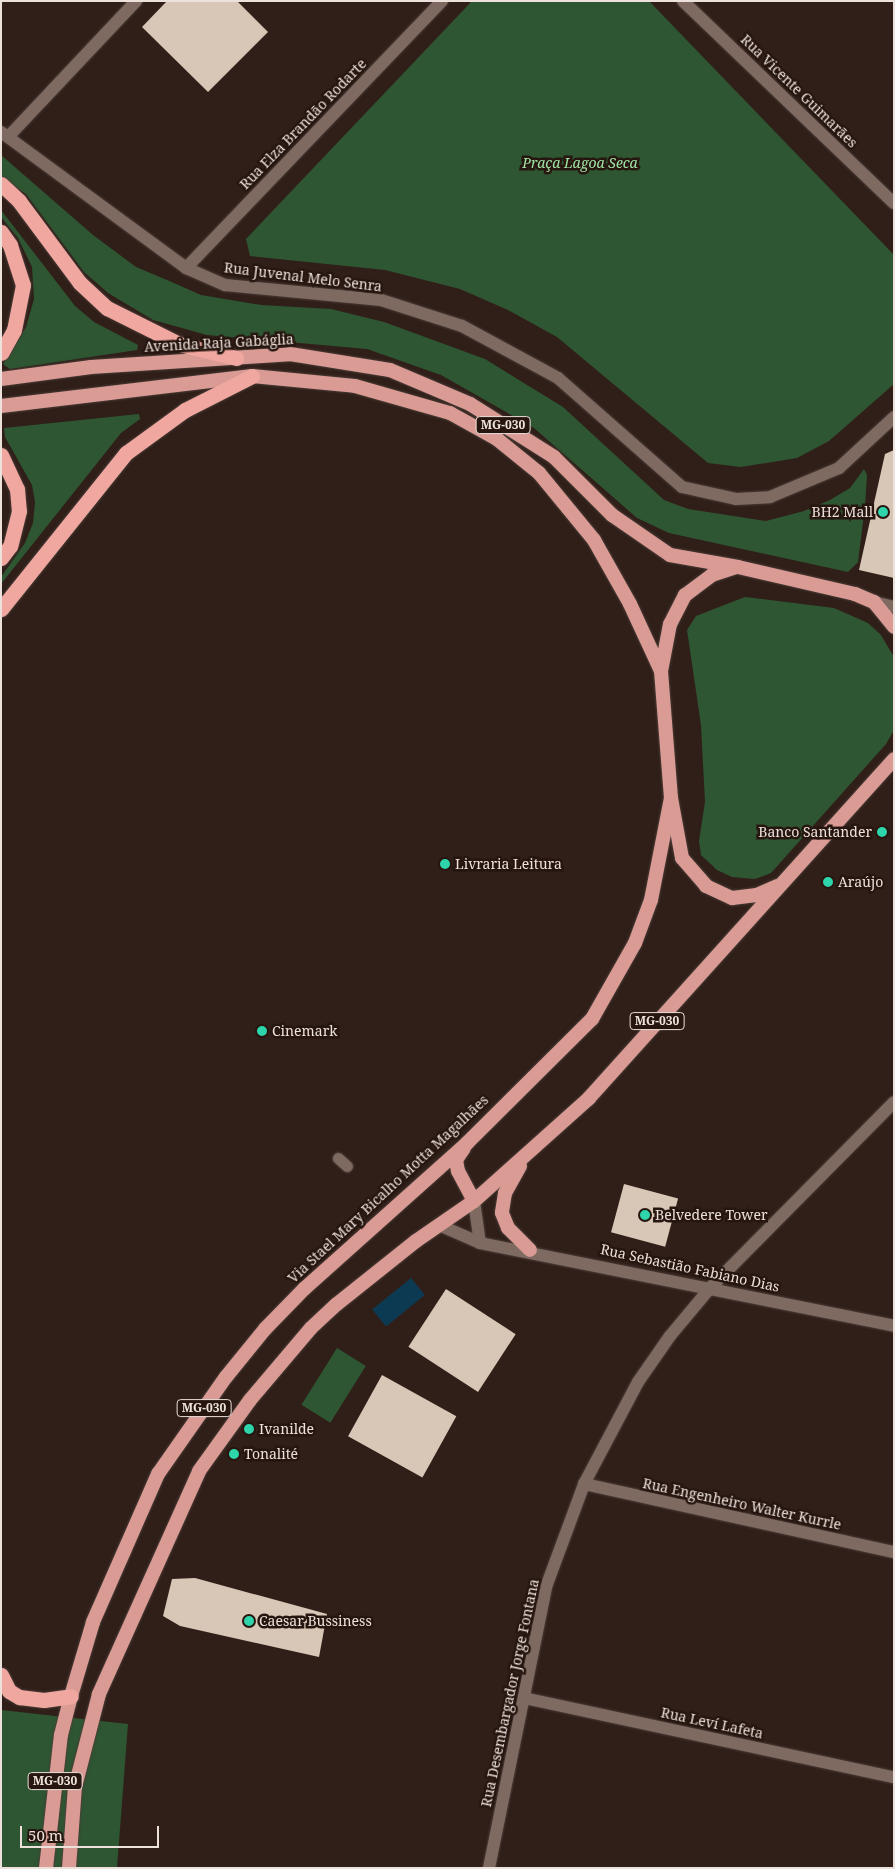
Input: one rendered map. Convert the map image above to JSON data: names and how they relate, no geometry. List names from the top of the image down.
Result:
{
  "streets": {
    "highway": ["Avenida Raja Gabáglia", "MG-030", "Via Stael Mary Bicalho Motta Magalhães"],
    "street": [
      "Rua Vicente Guimarães",
      "Rua Elza Brandão Rodarte",
      "Rua Juvenal Melo Senra",
      "Rua Sebastião Fabiano Dias",
      "Rua Engenheiro Walter Kurrle",
      "Rua Desembargador Jorge Fontana",
      "Rua Leví Lafeta"
    ]
  },
  "crossings": [
    ["Rua Elza Brandão Rodarte", "Rua Juvenal Melo Senra"],
    ["Avenida Raja Gabáglia", "MG-030"],
    ["MG-030", "Via Stael Mary Bicalho Motta Magalhães"],
    ["MG-030", "Rua Sebastião Fabiano Dias"],
    ["Rua Sebastião Fabiano Dias", "Rua Desembargador Jorge Fontana"],
    ["Rua Engenheiro Walter Kurrle", "Rua Desembargador Jorge Fontana"],
    ["Rua Desembargador Jorge Fontana", "Rua Leví Lafeta"]
  ],
  "parks": ["Praça Lagoa Seca"],
  "places": [
    "BH2 Mall",
    "Banco Santander",
    "Livraria Leitura",
    "Araújo",
    "Cinemark",
    "Belvedere Tower",
    "Ivanilde",
    "Tonalité",
    "Caesar Bussiness"
  ],
  "scale_bar": "50 m"
}
